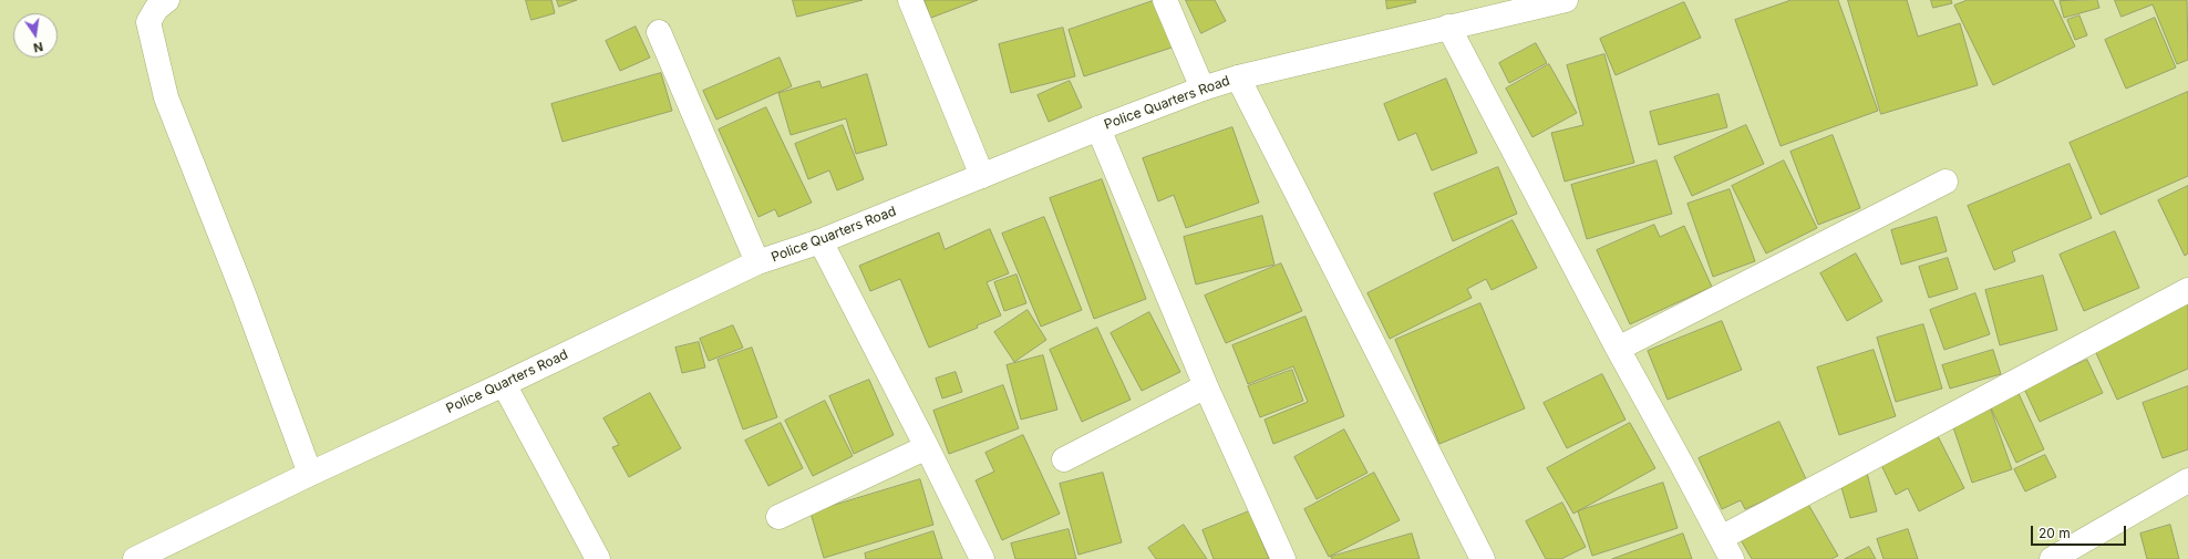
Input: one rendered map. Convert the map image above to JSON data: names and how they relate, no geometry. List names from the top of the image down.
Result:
{
  "streets": {
    "street": ["Police Quarters Road"]
  },
  "scale_bar": "20 m",
  "north": "bottom"
}
